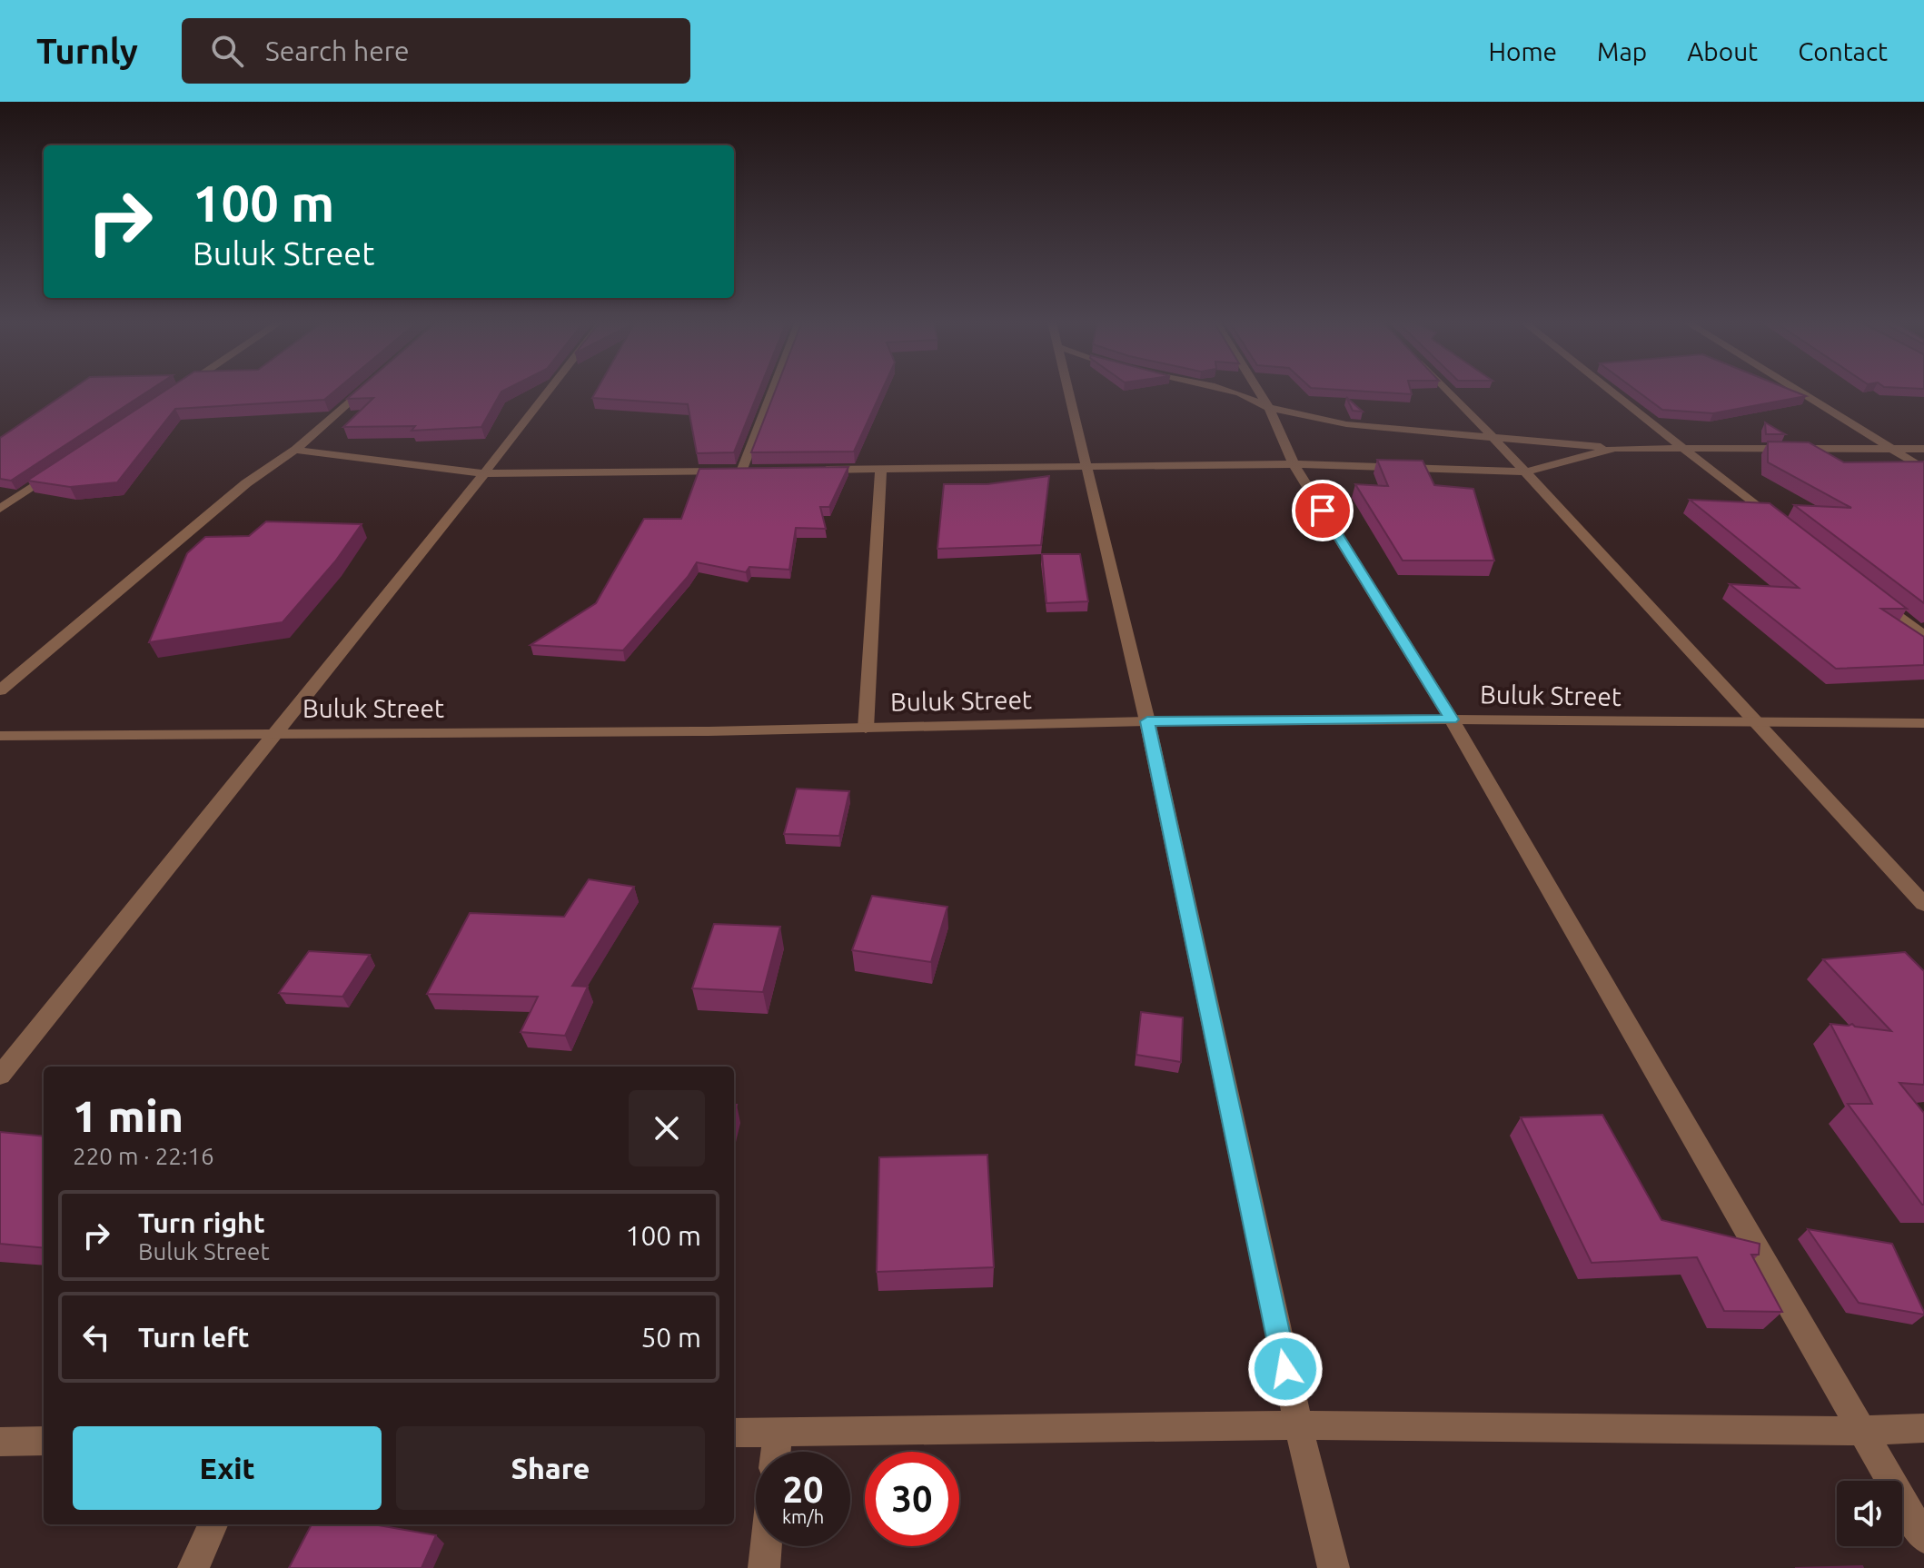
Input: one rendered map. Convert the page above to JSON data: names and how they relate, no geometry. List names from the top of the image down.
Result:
{
  "streets": {
    "street": ["Buluk Street"]
  },
  "page": {
    "header": "Turnly",
    "search": "Search here",
    "nav": [
      "Home",
      "Map",
      "About",
      "Contact"
    ],
    "turn": ["100 m", "Buluk Street"],
    "heading": ["1 min", "220 m · 22:16"],
    "list": [
      {
        "name": "Turn right",
        "note": "Buluk Street",
        "value": "100 m"
      },
      {
        "name": "Turn left",
        "value": "50 m"
      }
    ],
    "buttons": ["Exit", "Share"],
    "speed": "20 km/h",
    "limit": "30"
  }
}
